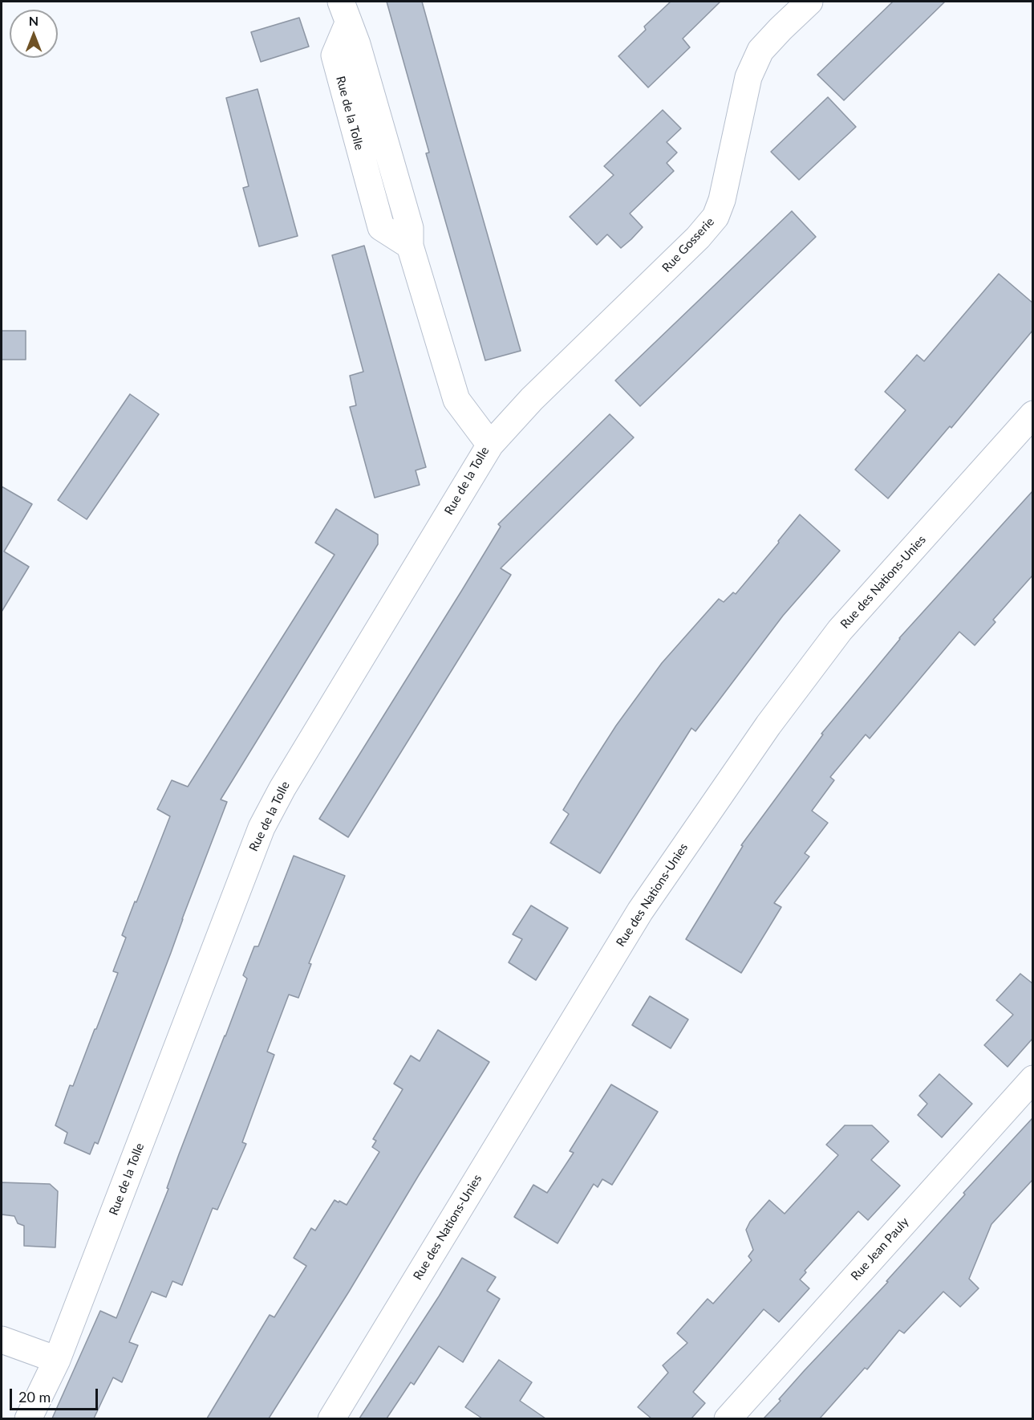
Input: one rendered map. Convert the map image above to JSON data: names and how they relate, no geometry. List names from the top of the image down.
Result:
{
  "streets": {
    "street": [
      "Rue de la Tolle",
      "Rue Gosserie",
      "Rue des Nations-Unies",
      "Rue Jean Pauly"
    ]
  },
  "crossings": [
    ["Rue de la Tolle", "Rue Gosserie"]
  ],
  "scale_bar": "20 m",
  "north": "top"
}
